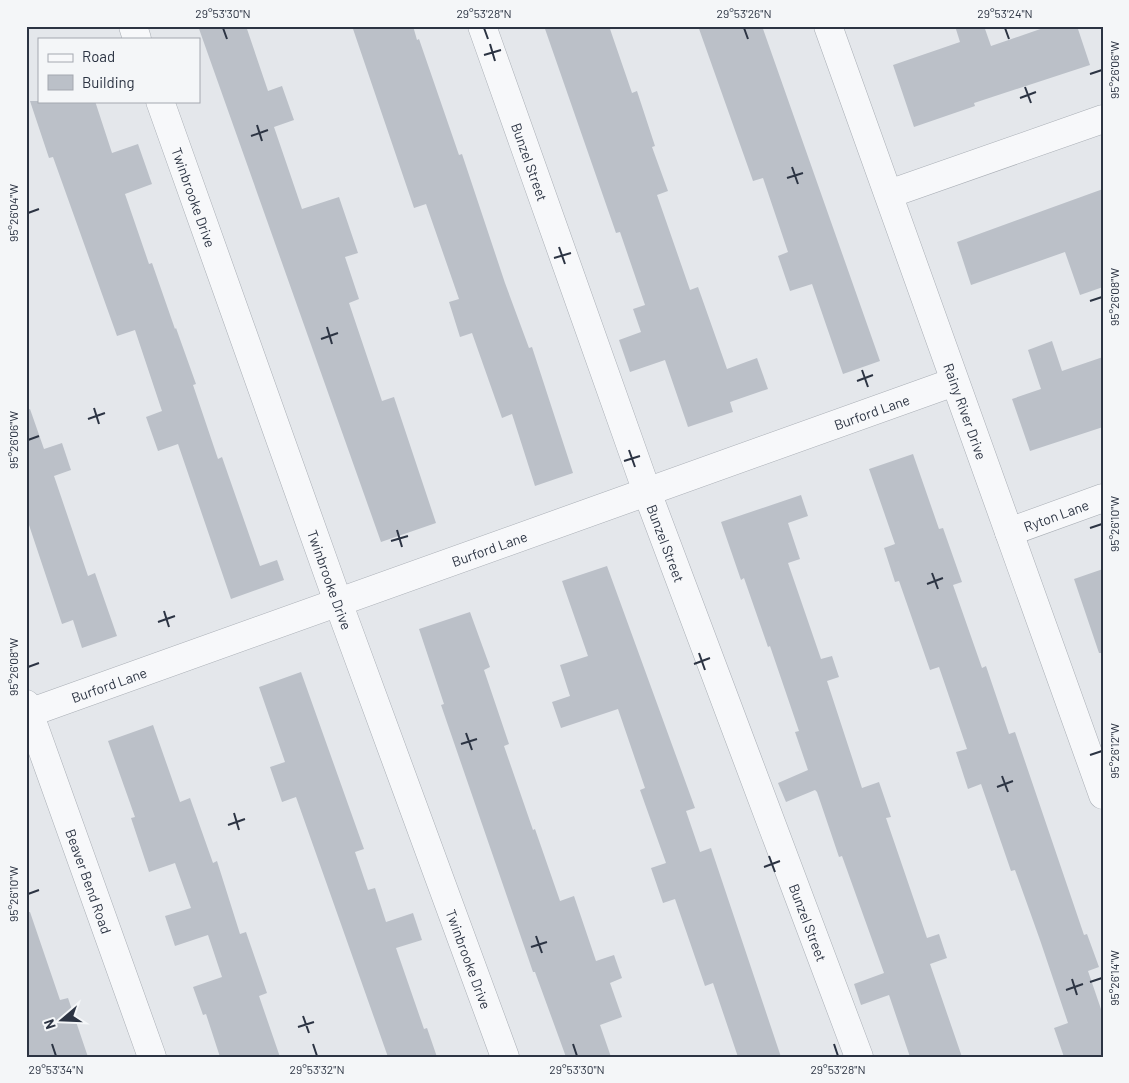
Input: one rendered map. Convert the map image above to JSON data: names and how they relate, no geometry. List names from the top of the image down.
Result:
{
  "streets": {
    "street": [
      "Bunzel Street",
      "Twinbrooke Drive",
      "Rainy River Drive",
      "Burford Lane",
      "Ryton Lane",
      "Beaver Bend Road"
    ]
  },
  "crossings": [
    ["Bunzel Street", "Burford Lane"],
    ["Twinbrooke Drive", "Burford Lane"],
    ["Rainy River Drive", "Burford Lane"],
    ["Rainy River Drive", "Ryton Lane"],
    ["Burford Lane", "Beaver Bend Road"]
  ],
  "legend": ["Road", "Building"],
  "north": "left",
  "coordinates": [
    "29°53'30\"N",
    "29°53'28\"N",
    "29°53'26\"N",
    "29°53'24\"N",
    "95°26'06\"W",
    "95°26'04\"W",
    "95°26'08\"W",
    "95°26'10\"W",
    "95°26'12\"W",
    "95°26'14\"W",
    "29°53'34\"N",
    "29°53'32\"N"
  ]
}
